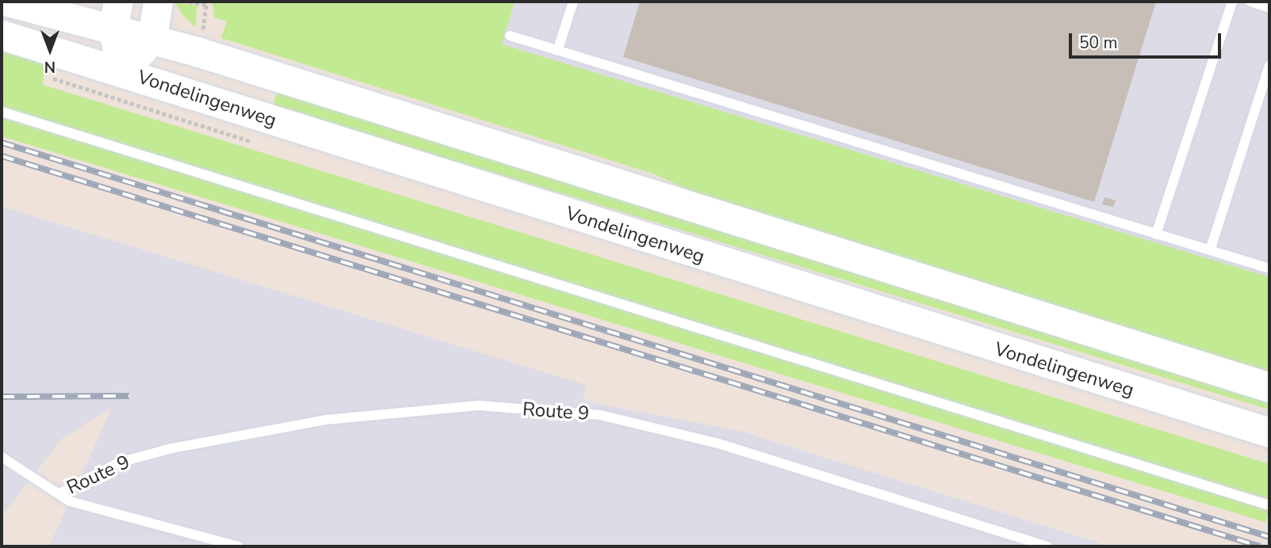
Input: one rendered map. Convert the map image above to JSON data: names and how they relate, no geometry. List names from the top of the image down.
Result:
{
  "streets": {
    "main road": ["Vondelingenweg"],
    "lane": ["Route 9"]
  },
  "scale_bar": "50 m",
  "north": "bottom"
}
